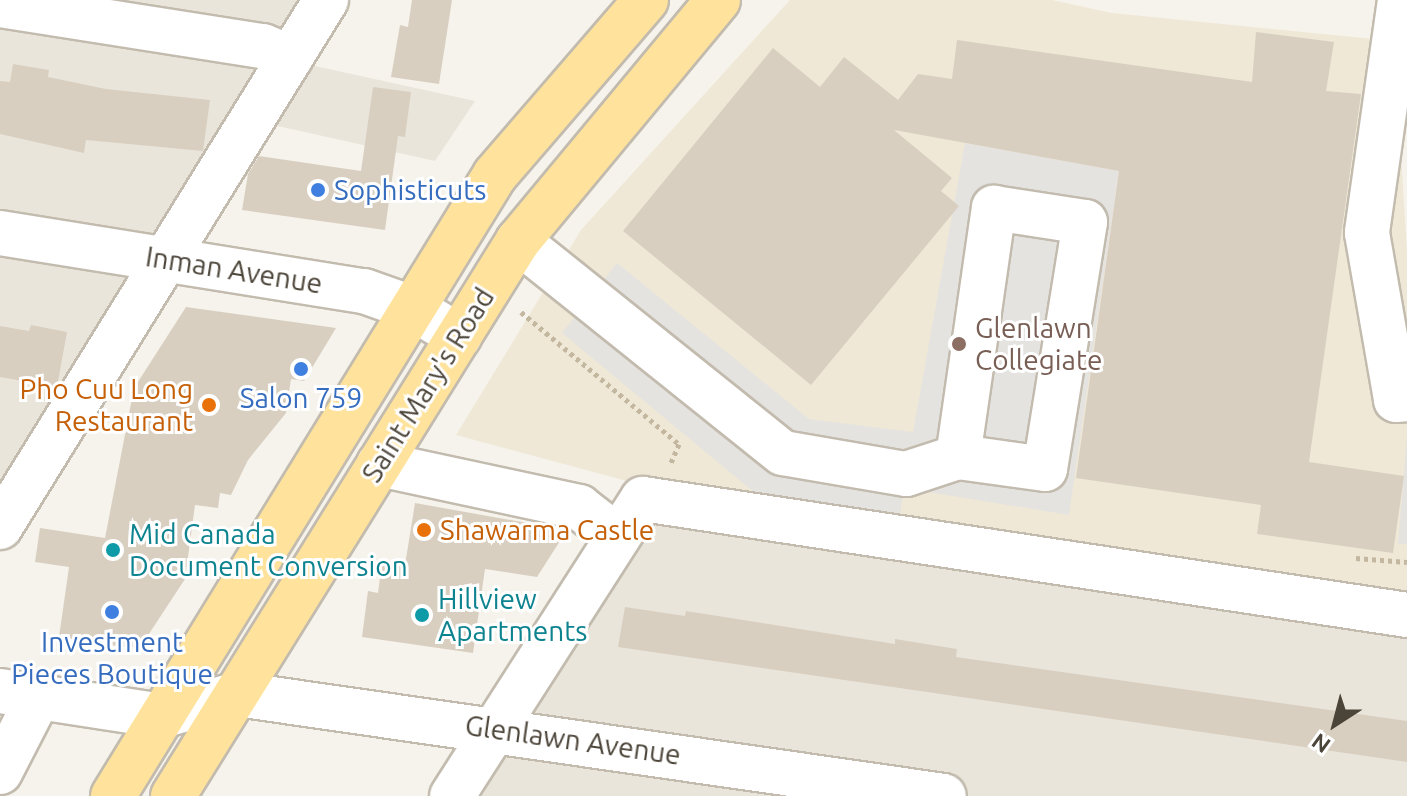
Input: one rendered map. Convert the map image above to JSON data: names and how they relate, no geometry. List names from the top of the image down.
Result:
{
  "streets": {
    "main road": ["Saint Mary's Road"],
    "street": ["Inman Avenue", "Glenlawn Avenue"]
  },
  "crossings": [
    ["Inman Avenue", "Saint Mary's Road"],
    ["Saint Mary's Road", "Glenlawn Avenue"]
  ],
  "places": [
    "Sophisticuts",
    "Glenlawn Collegiate",
    "Salon 759",
    "Pho Cuu Long Restaurant",
    "Shawarma Castle",
    "Mid Canada Document Conversion",
    "Investment Pieces Boutique",
    "Hillview Apartments"
  ],
  "north": "bottom left"
}
